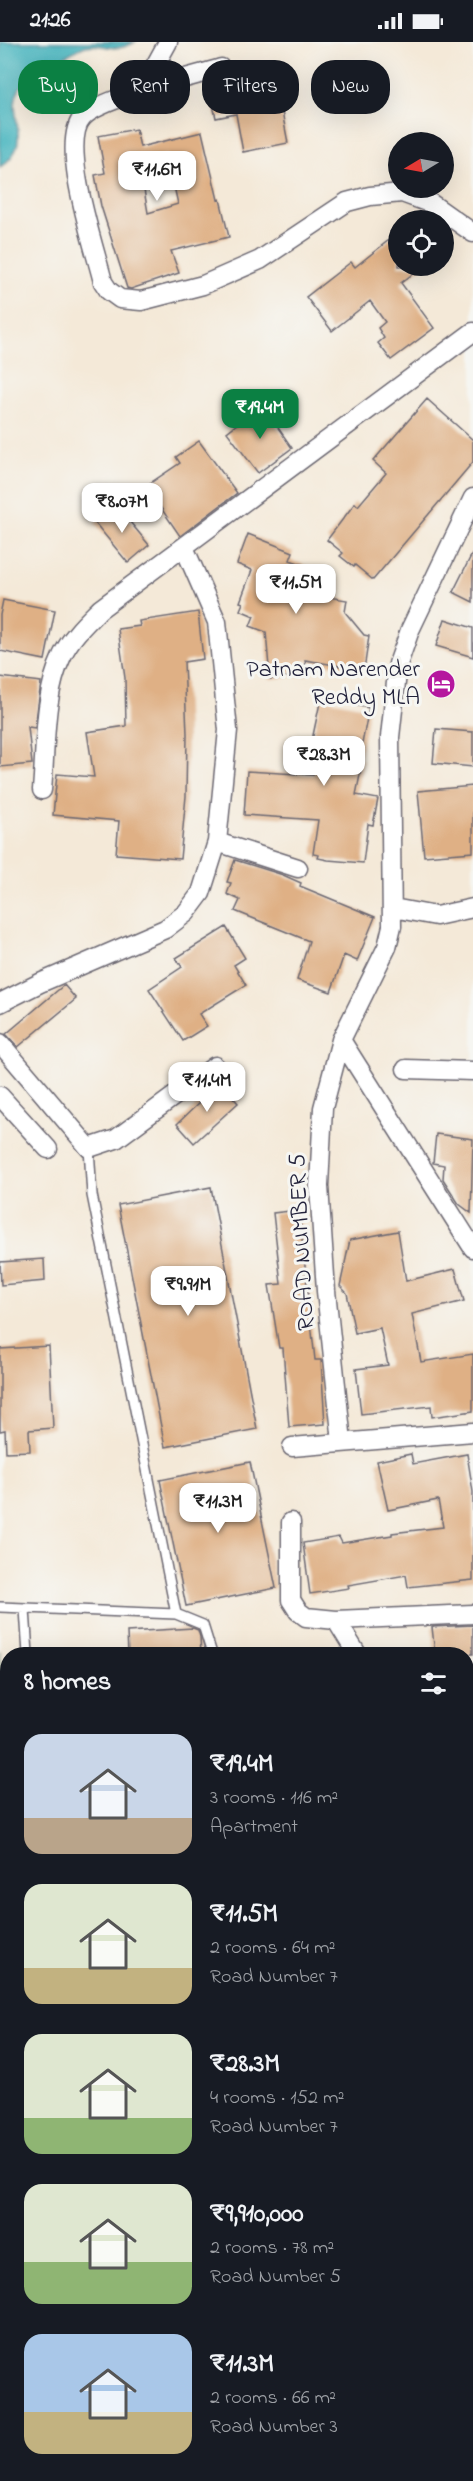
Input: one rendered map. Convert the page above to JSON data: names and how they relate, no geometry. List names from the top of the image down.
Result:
{
  "streets": {
    "street": ["ROAD NUMBER 5"]
  },
  "places": {
    "hotel": ["Patnam Narender Reddy MLA"]
  },
  "north": "left",
  "page": {
    "status": "21:26",
    "chip": [
      "Buy",
      "Rent",
      "Filters",
      "New"
    ],
    "price": [
      "₹11.6M",
      "₹19.4M",
      "₹8.07M",
      "₹11.5M",
      "₹28.3M",
      "₹11.4M",
      "₹9.91M",
      "₹11.3M"
    ],
    "heading": "8 homes",
    "list": [
      {
        "name": "₹19.4M",
        "note": "3 rooms · 116 m² · Apartment"
      },
      {
        "name": "₹11.5M",
        "note": "2 rooms · 64 m² · Road Number 7"
      },
      {
        "name": "₹28.3M",
        "note": "4 rooms · 152 m² · Road Number 7"
      },
      {
        "name": "₹9,910,000",
        "note": "2 rooms · 78 m² · Road Number 5"
      },
      {
        "name": "₹11.3M",
        "note": "2 rooms · 66 m² · Road Number 3"
      }
    ]
  }
}
